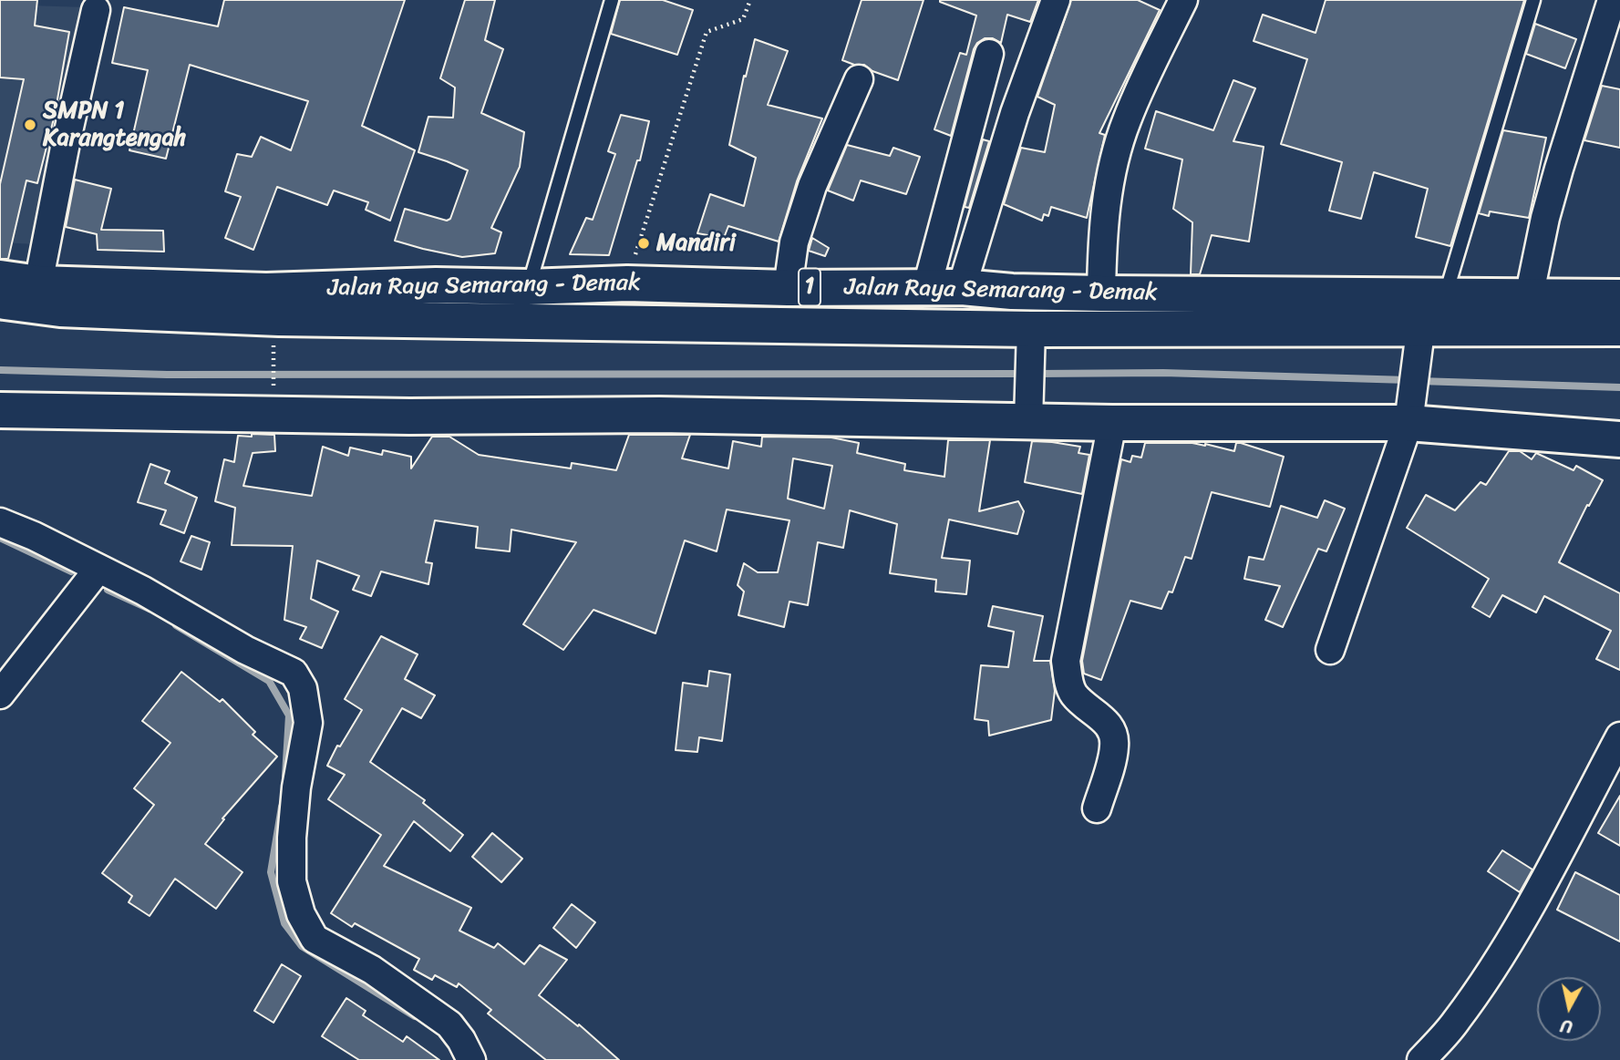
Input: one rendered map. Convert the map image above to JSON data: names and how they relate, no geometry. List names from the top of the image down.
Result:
{
  "streets": {
    "main road": ["Jalan Raya Semarang - Demak", "1"]
  },
  "places": ["SMPN 1 Karangtengah", "Mandiri"],
  "north": "bottom"
}
